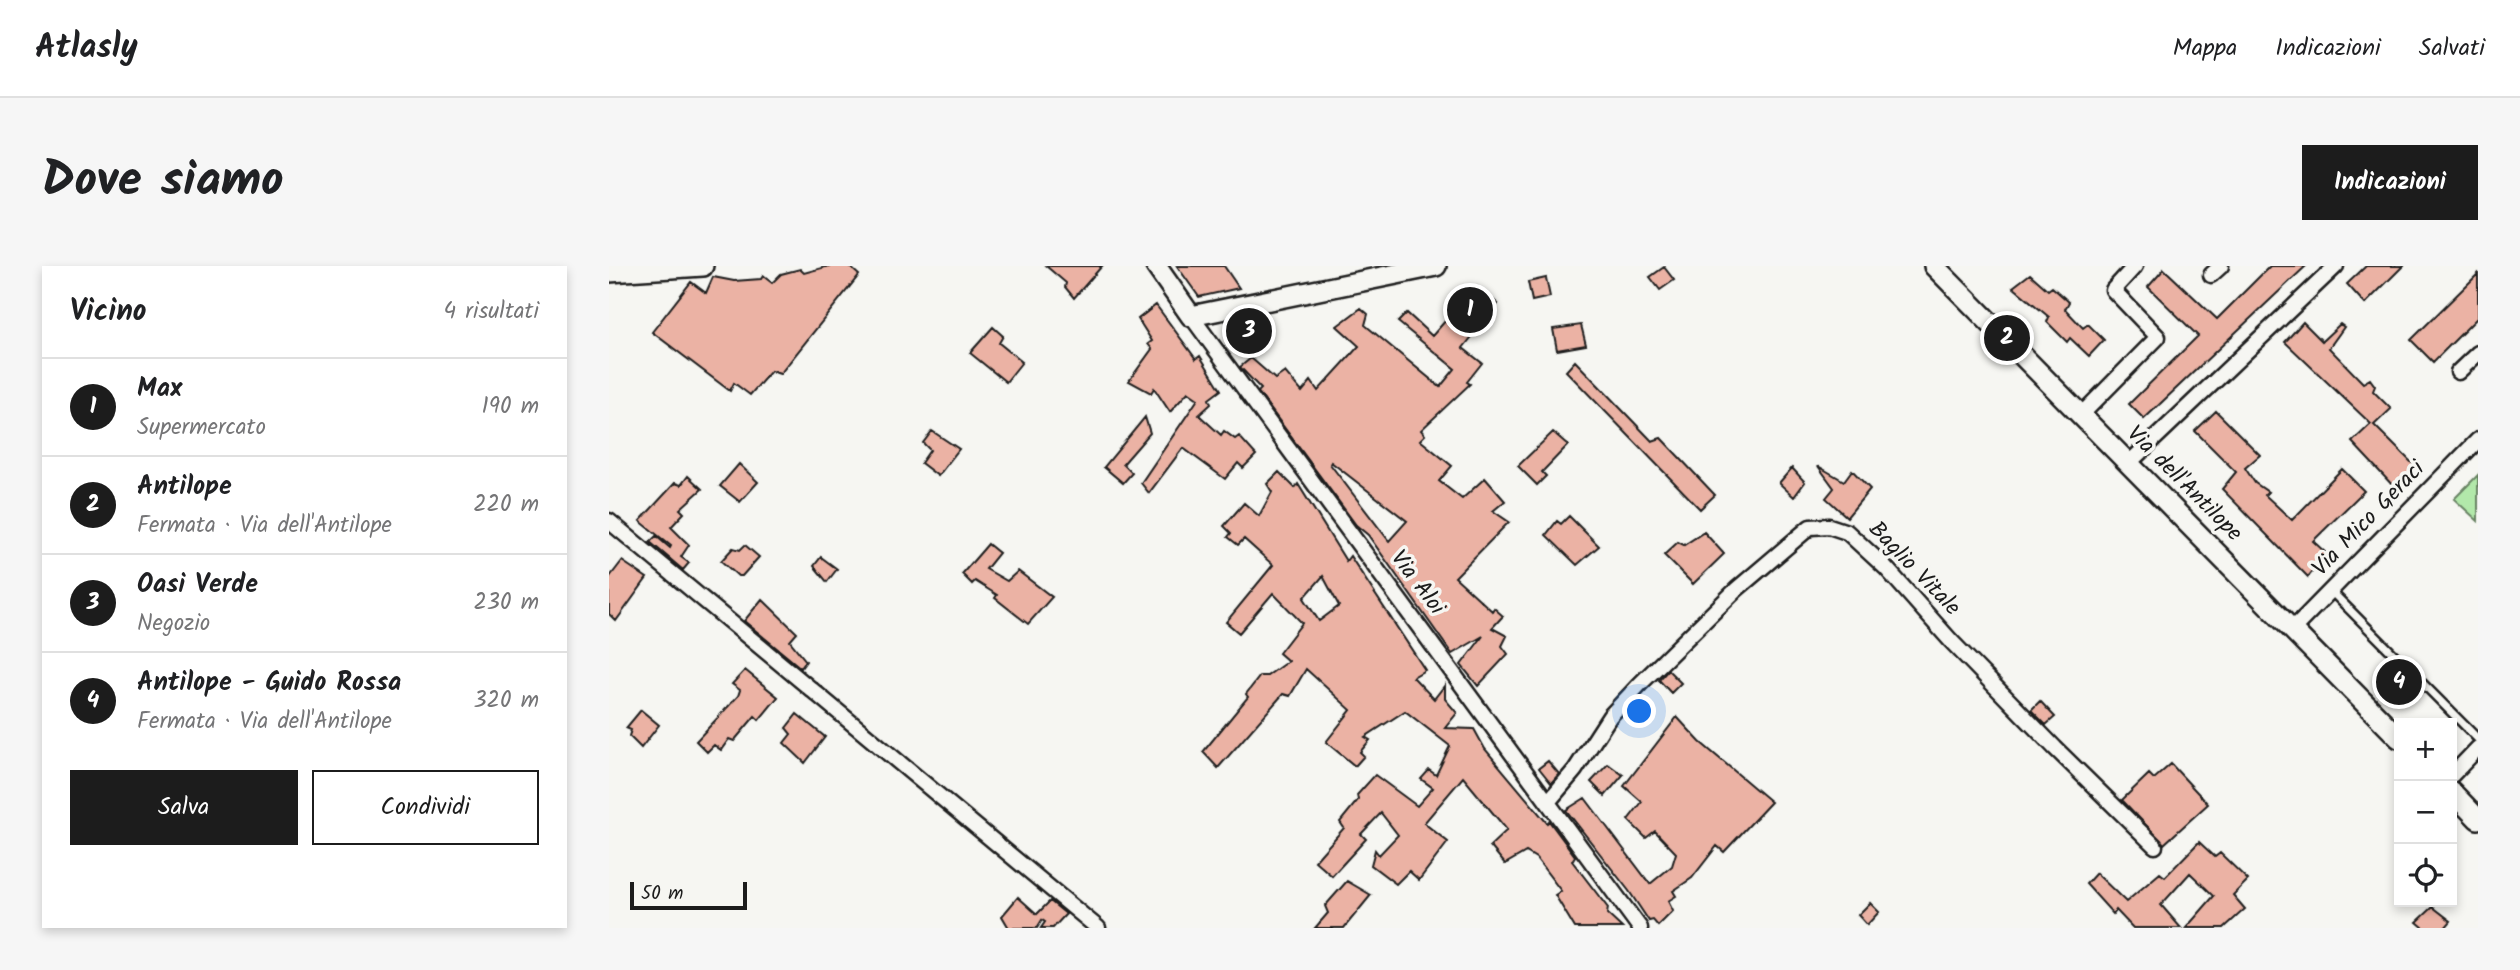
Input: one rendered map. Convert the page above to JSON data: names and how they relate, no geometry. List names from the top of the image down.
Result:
{
  "streets": {
    "street": [
      "Via dell'Antilope",
      "Via Mico Geraci",
      "Baglio Vitale",
      "Via Aloi"
    ]
  },
  "crossings": [
    ["Via dell'Antilope", "Via Mico Geraci"],
    ["Baglio Vitale", "Via Aloi"]
  ],
  "scale_bar": "50 m",
  "page": {
    "header": "Atlasly",
    "nav": ["Mappa", "Indicazioni", "Salvati"],
    "title": "Dove siamo",
    "buttons": [
      "Indicazioni",
      ["Salva", "Condividi"]
    ],
    "heading": ["Vicino", "4 risultati"],
    "pins": [
      "1",
      "3",
      "2",
      "4"
    ],
    "list": [
      {
        "mark": "1",
        "name": "Max",
        "note": "Supermercato",
        "value": "190 m"
      },
      {
        "mark": "2",
        "name": "Antilope",
        "note": "Fermata · Via dell'Antilope",
        "value": "220 m"
      },
      {
        "mark": "3",
        "name": "Oasi Verde",
        "note": "Negozio",
        "value": "230 m"
      },
      {
        "mark": "4",
        "name": "Antilope - Guido Rossa",
        "note": "Fermata · Via dell'Antilope",
        "value": "320 m"
      }
    ],
    "map_buttons": ["+", "−"],
    "scale": "50 m"
  }
}
